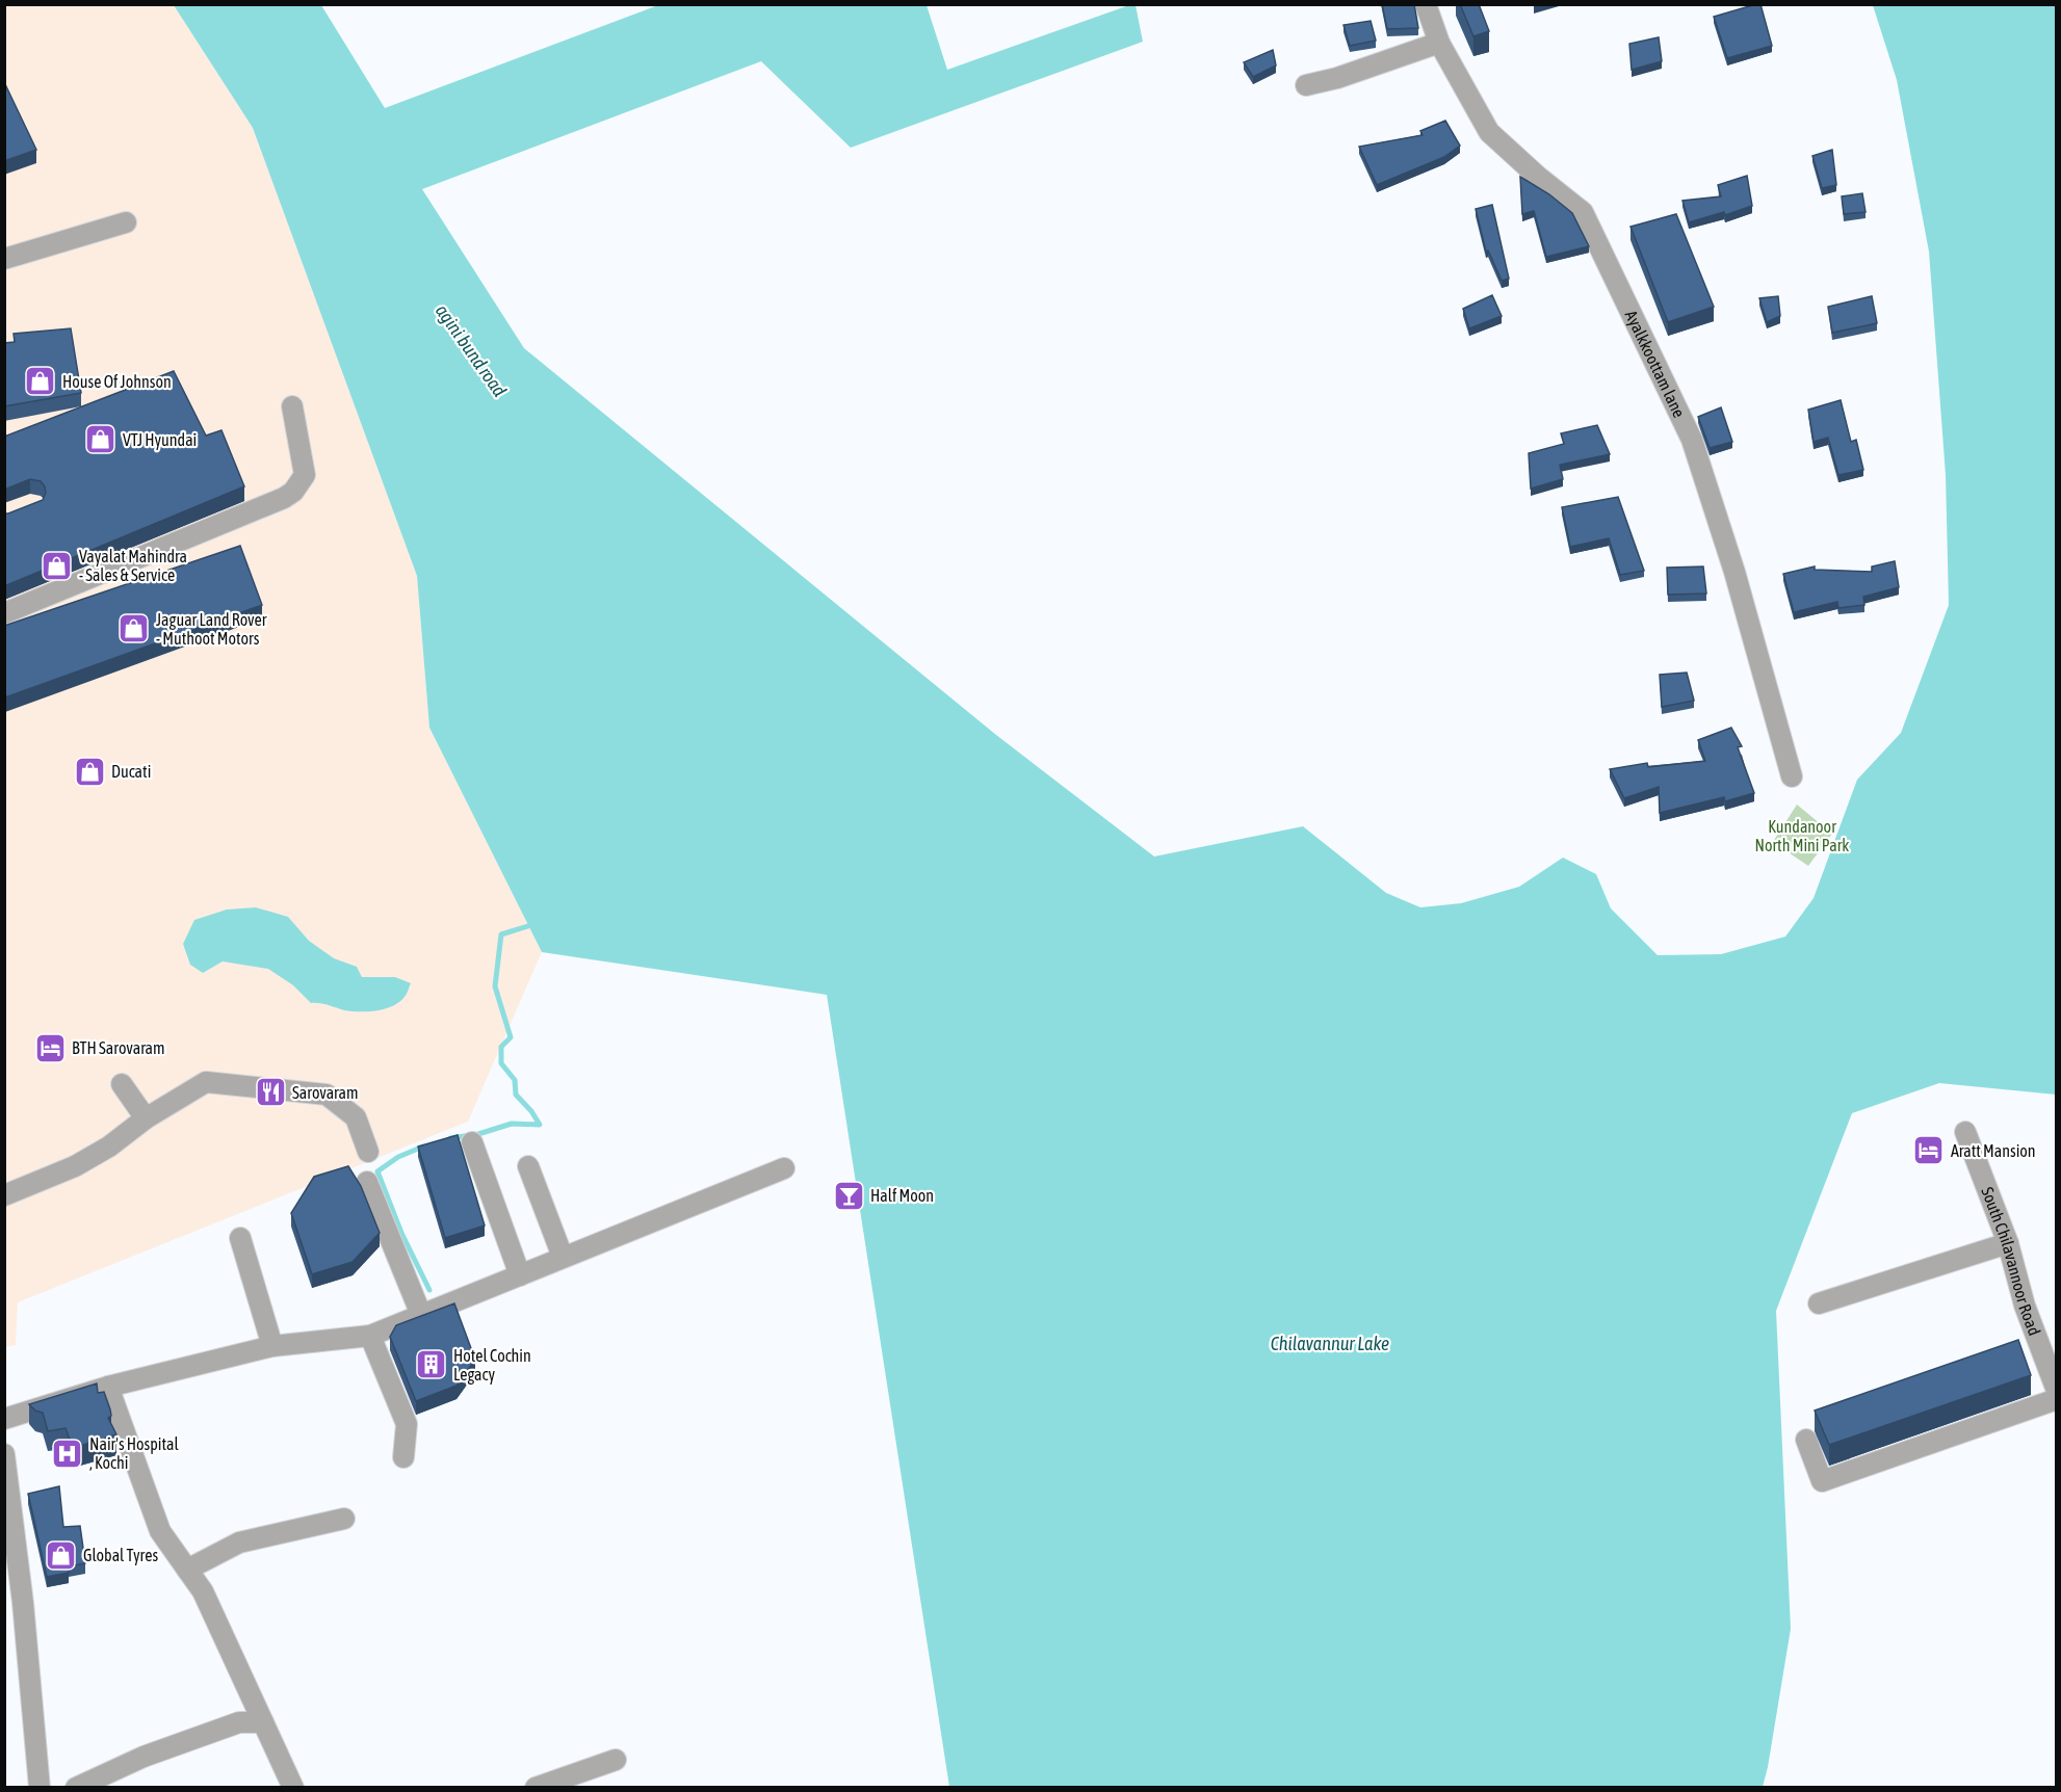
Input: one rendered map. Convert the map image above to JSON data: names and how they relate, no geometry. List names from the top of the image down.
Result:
{
  "streets": {
    "street": ["Ayalkkoottam lane", "South Chilavannoor Road"]
  },
  "water": ["agini bund road", "Chilavannur Lake"],
  "parks": ["Kundanoor North Mini Park"],
  "places": {
    "shop": [
      "House Of Johnson",
      "VTJ Hyundai",
      "Vayalat Mahindra - Sales & Service",
      "Jaguar Land Rover - Muthoot Motors",
      "Ducati",
      "Global Tyres"
    ],
    "hotel": ["BTH Sarovaram", "Aratt Mansion"],
    "restaurant": ["Sarovaram"],
    "bar": ["Half Moon"],
    "building": ["Hotel Cochin Legacy"],
    "hospital": ["Nair's Hospital , Kochi"]
  }
}
